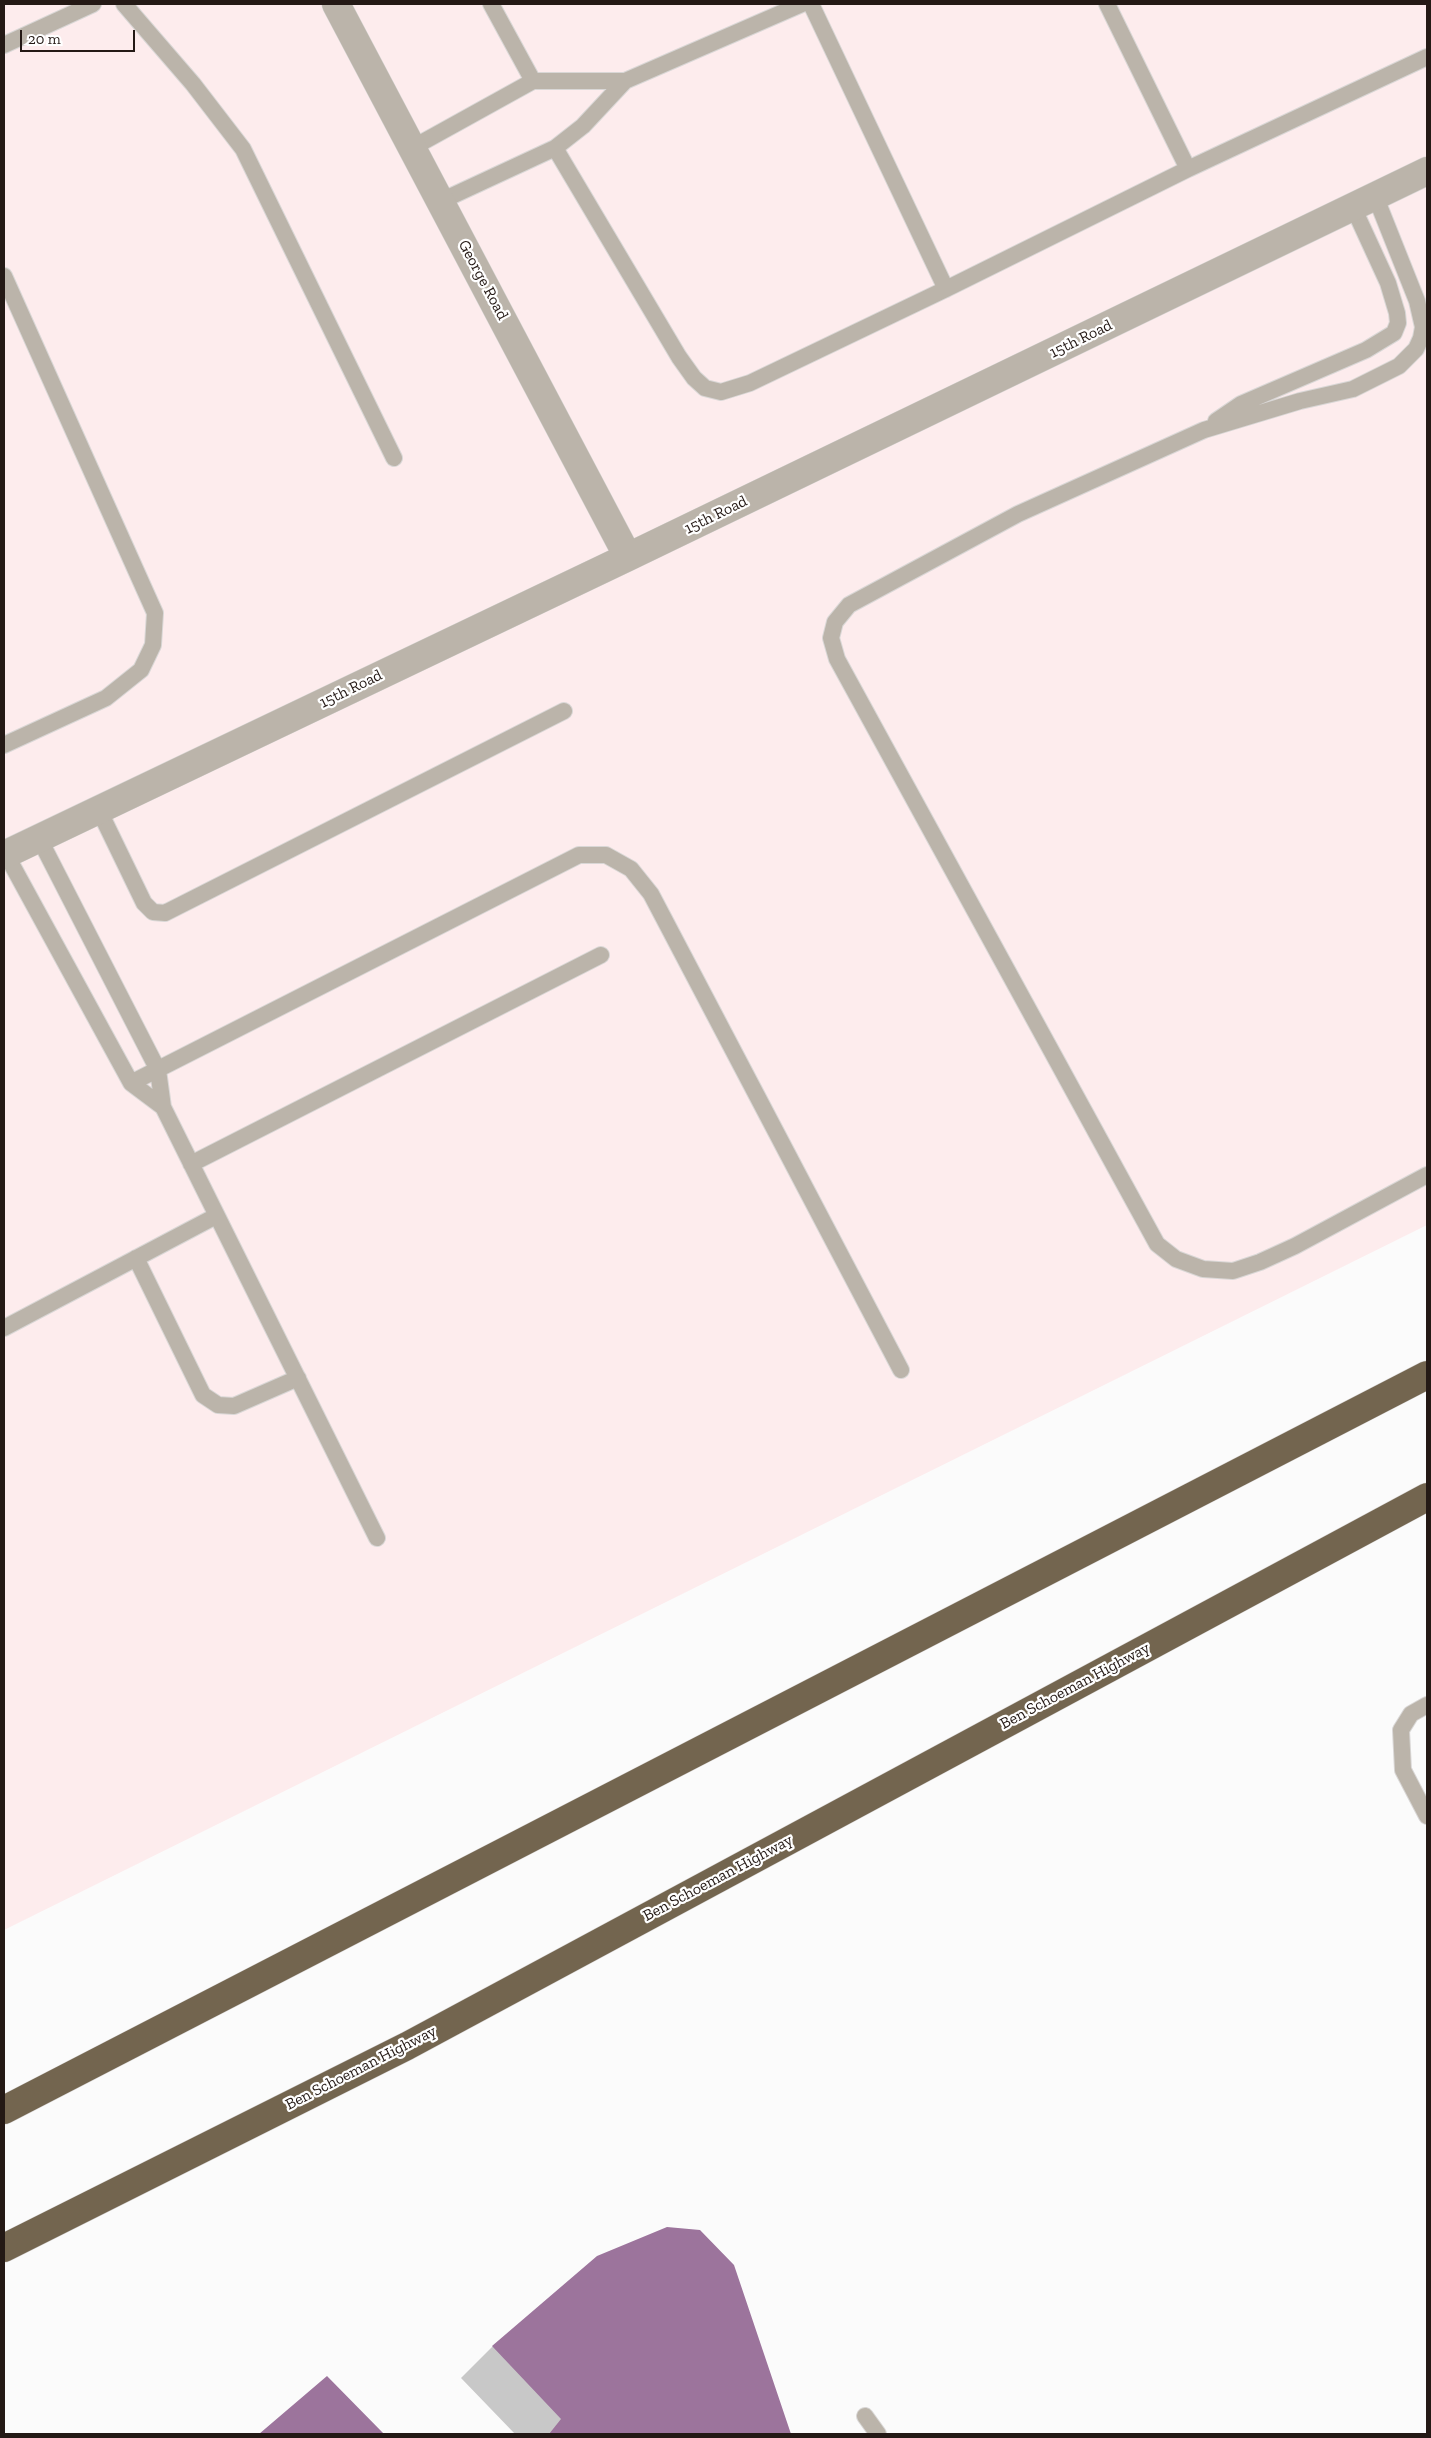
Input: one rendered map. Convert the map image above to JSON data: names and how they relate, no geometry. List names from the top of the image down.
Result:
{
  "streets": {
    "highway": ["Ben Schoeman Highway"],
    "street": ["George Road", "15th Road"]
  },
  "crossings": [
    ["George Road", "15th Road"]
  ],
  "scale_bar": "20 m"
}
